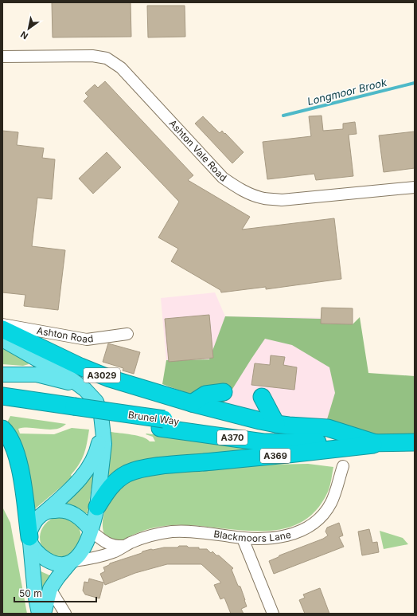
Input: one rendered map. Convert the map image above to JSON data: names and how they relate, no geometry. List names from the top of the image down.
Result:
{
  "streets": {
    "highway": [
      "A3029",
      "Brunel Way",
      "A370",
      "A369"
    ],
    "street": ["Ashton Vale Road", "Ashton Road", "Blackmoors Lane"]
  },
  "crossings": [
    ["A3029", "Brunel Way"],
    ["A3029", "A369"],
    ["Brunel Way", "A369"],
    ["A369", "Blackmoors Lane"]
  ],
  "water": ["Longmoor Brook"],
  "scale_bar": "50 m",
  "north": "bottom left"
}
